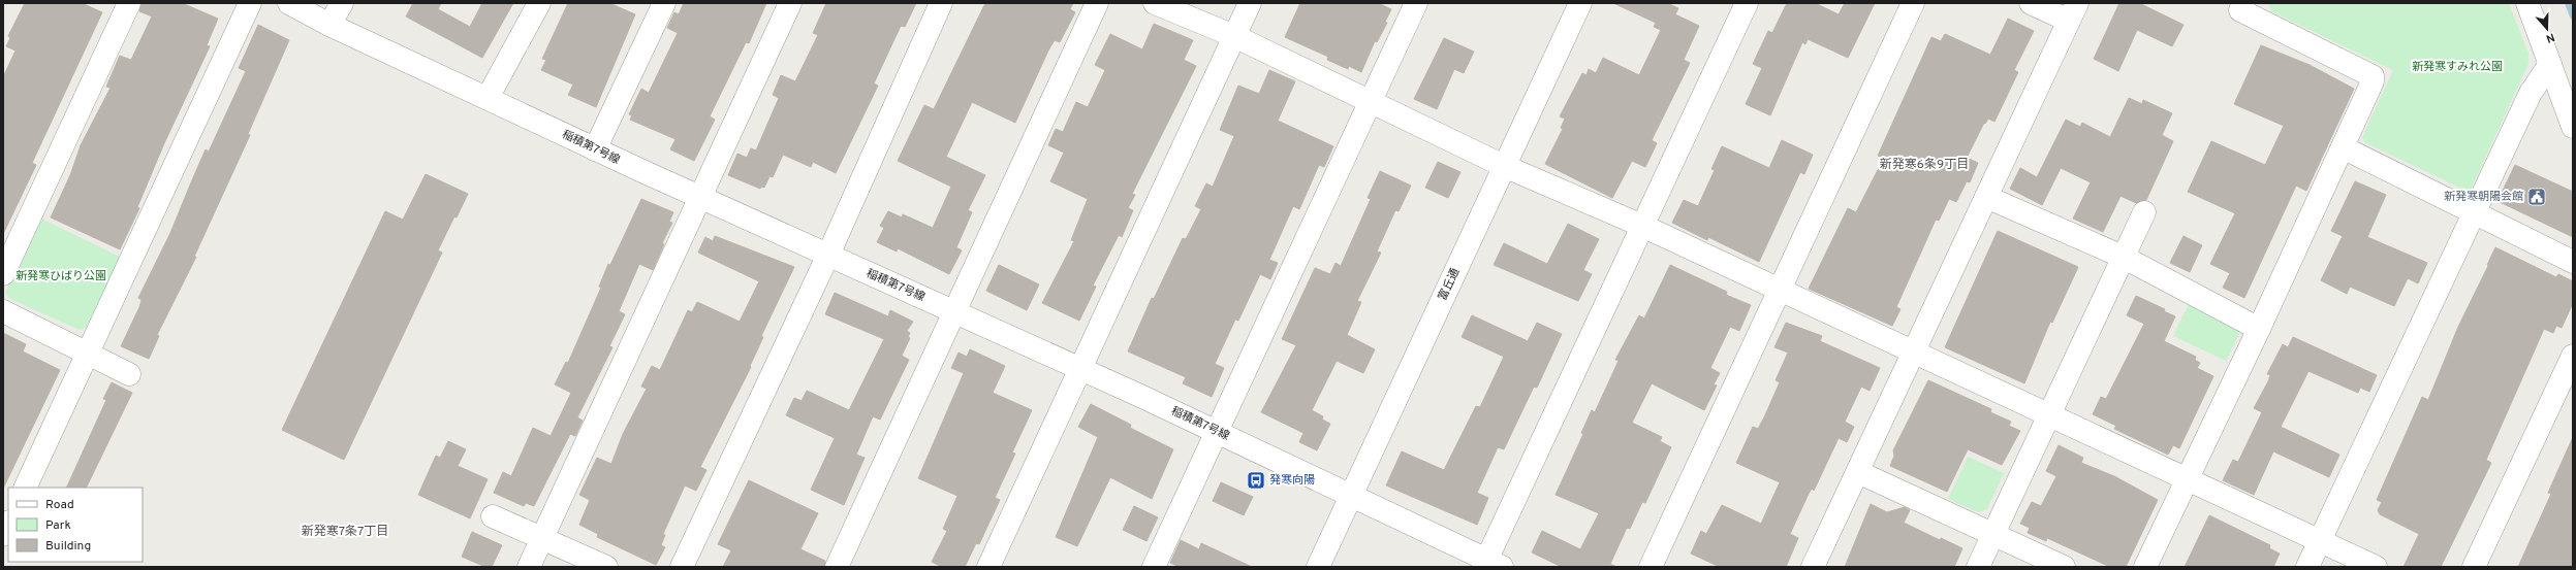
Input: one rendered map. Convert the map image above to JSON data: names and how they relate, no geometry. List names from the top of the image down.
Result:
{
  "streets": {
    "street": ["稲積第7号線", "富丘通"]
  },
  "crossings": [
    ["稲積第7号線", "富丘通"]
  ],
  "districts": ["新発寒6条9丁目", "新発寒7条7丁目"],
  "parks": ["新発寒すみれ公園", "新発寒ひばり公園"],
  "places": {
    "public building": ["新発寒朝陽会館"],
    "bus stop": ["発寒向陽"]
  },
  "legend": ["Road", "Park", "Building"],
  "north": "bottom"
}
